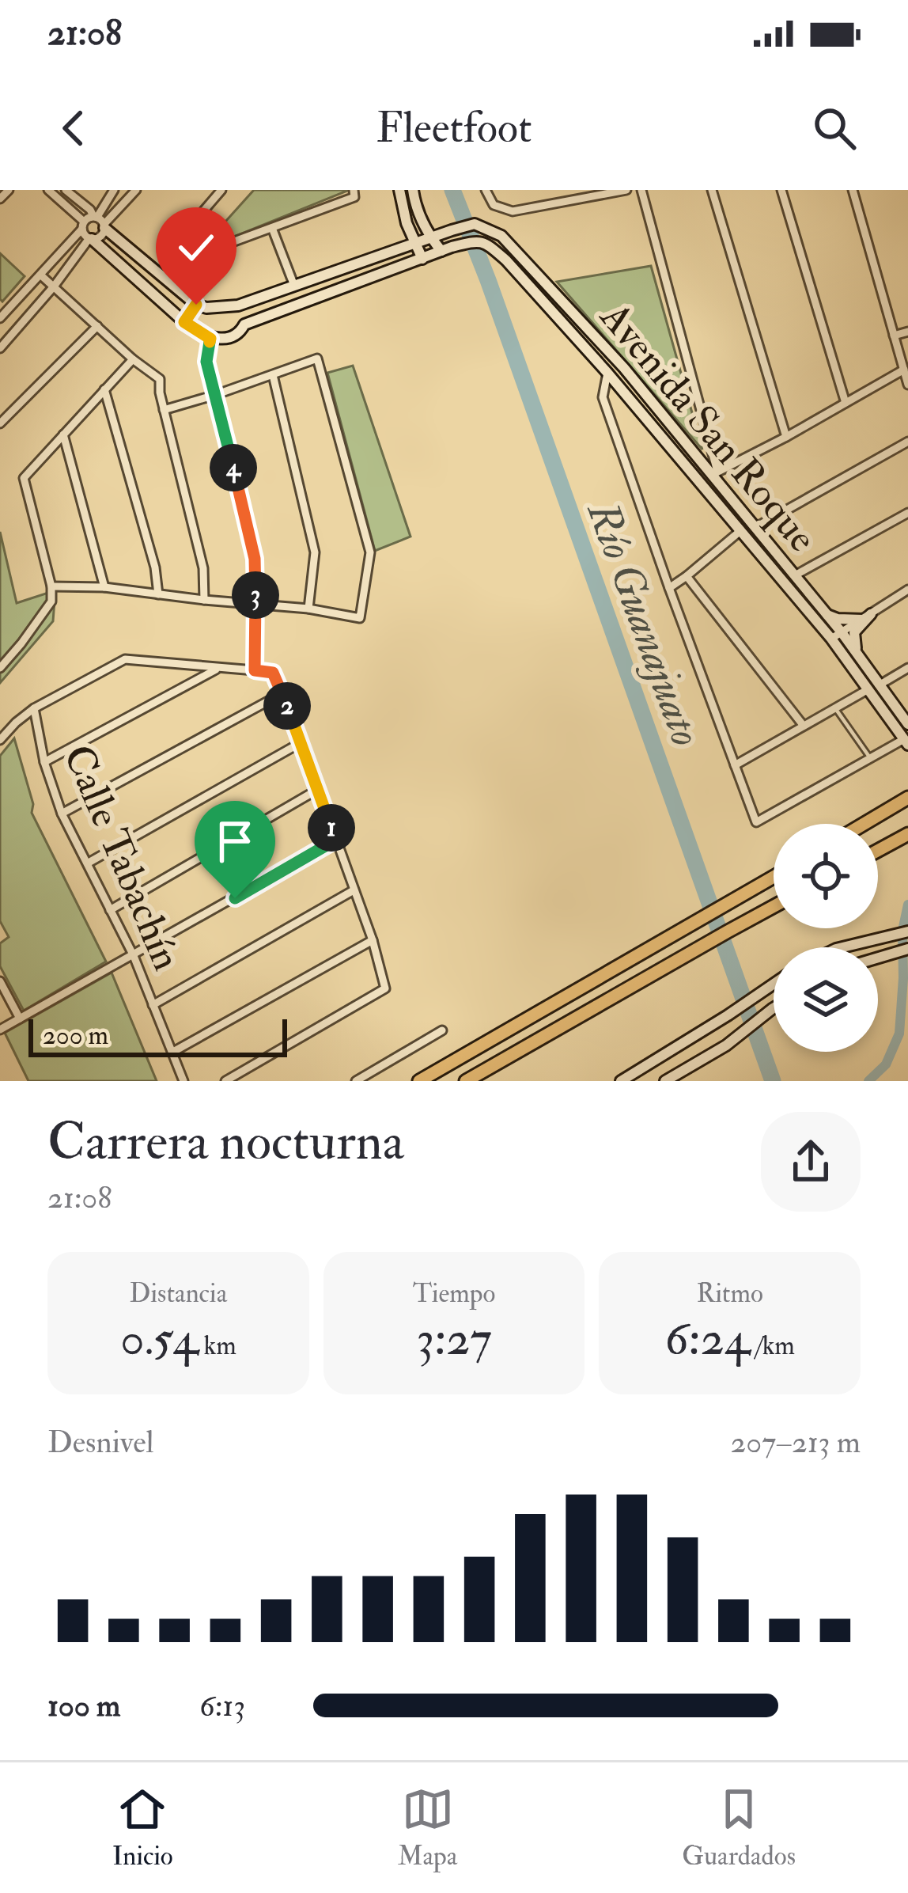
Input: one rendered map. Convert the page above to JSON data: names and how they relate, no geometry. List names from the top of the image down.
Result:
{
  "streets": {
    "street": ["Avenida San Roque", "Calle Tabachín"]
  },
  "water": ["Río Guanajuato"],
  "scale_bar": "200 m",
  "page": {
    "status": "21:08",
    "header": "Fleetfoot",
    "pins": [
      "4",
      "3",
      "2",
      "1"
    ],
    "scale": "200 m",
    "heading": ["Carrera nocturna", "21:08"],
    "stats": [
      ["Distancia", "0.54 km"],
      ["Tiempo", "3:27"],
      ["Ritmo", "6:24 /km"]
    ],
    "chart": ["Desnivel", "207–213 m"],
    "list": [
      {
        "name": "100 m",
        "note": "6:13"
      }
    ],
    "tabs": ["Inicio", "Mapa", "Guardados"]
  }
}
